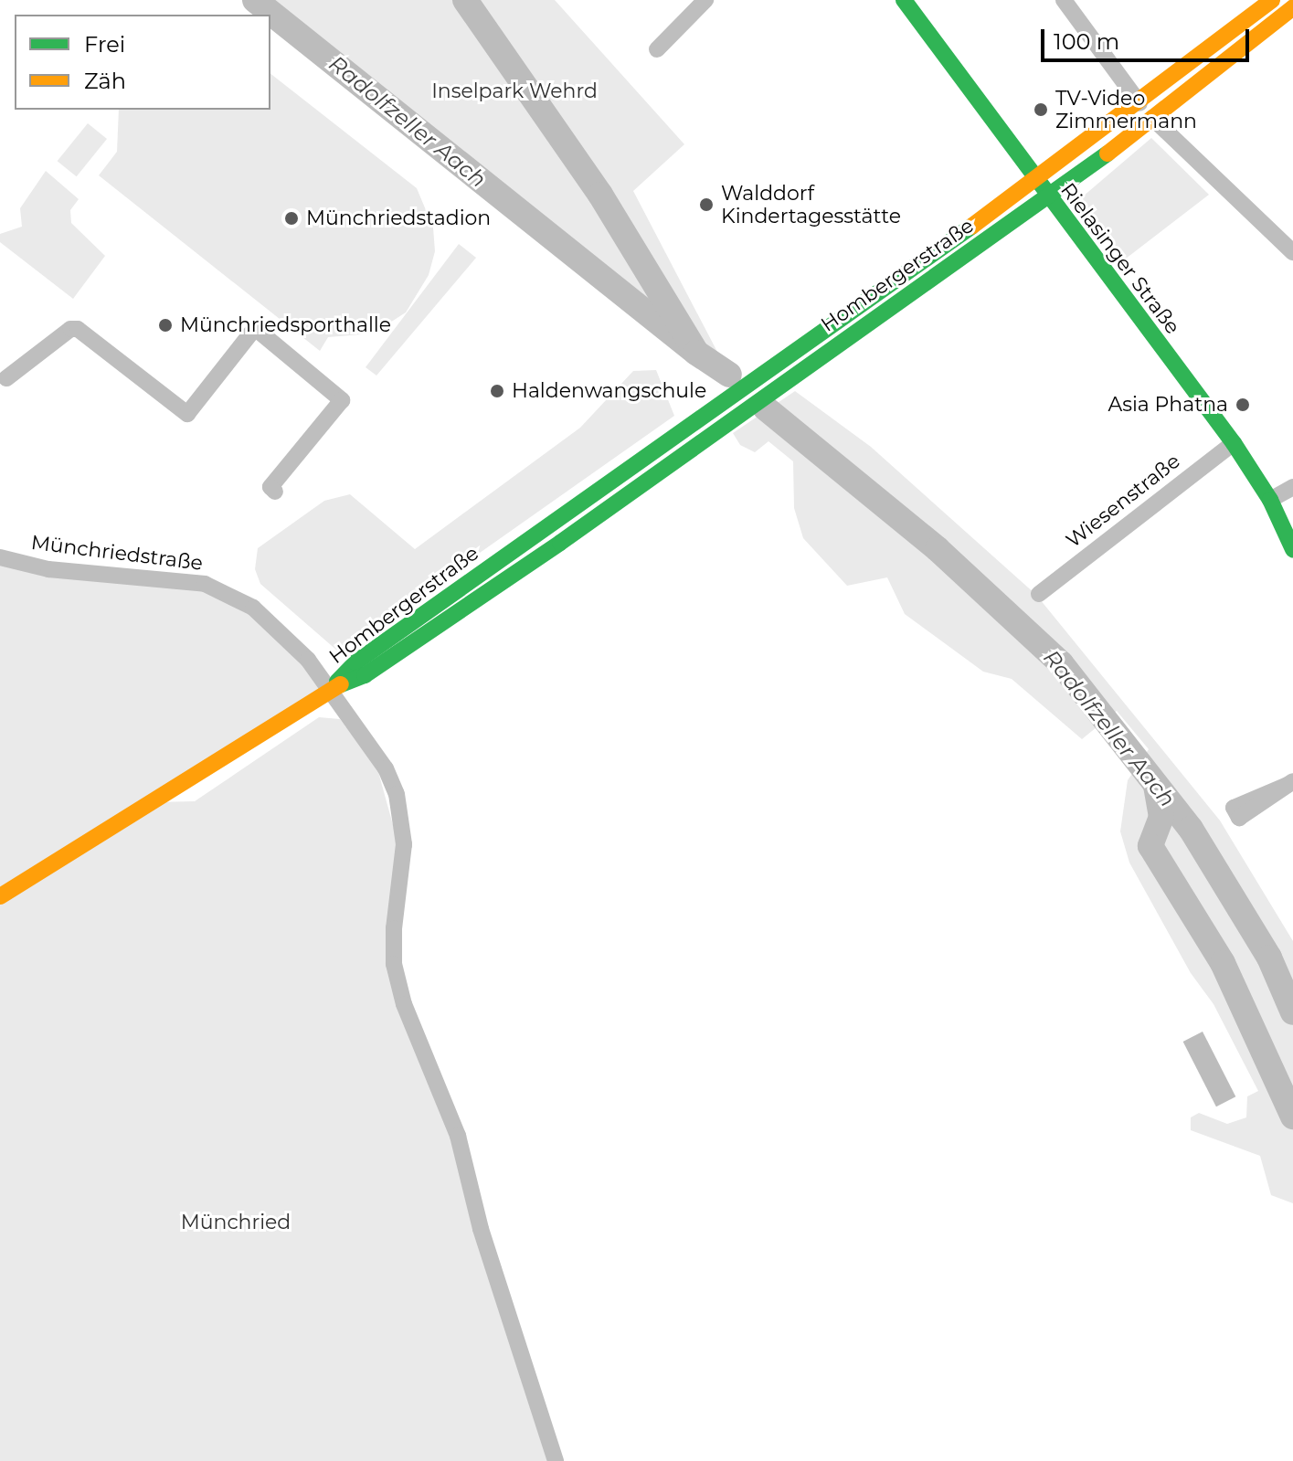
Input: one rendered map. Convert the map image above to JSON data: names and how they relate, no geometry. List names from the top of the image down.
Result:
{
  "streets": {
    "main road": ["Rielasinger Straße", "Hombergerstraße"],
    "street": ["Wiesenstraße", "Münchriedstraße"]
  },
  "crossings": [
    ["Rielasinger Straße", "Hombergerstraße"],
    ["Rielasinger Straße", "Wiesenstraße"],
    ["Hombergerstraße", "Münchriedstraße"]
  ],
  "water": ["Radolfzeller Aach"],
  "parks": ["Inselpark Wehrd", "Münchried"],
  "places": [
    "TV-Video Zimmermann",
    "Walddorf Kindertagesstätte",
    "Münchriedstadion",
    "Münchriedsporthalle",
    "Haldenwangschule",
    "Asia Phatna"
  ],
  "legend": ["Frei", "Zäh"],
  "scale_bar": "100 m"
}
